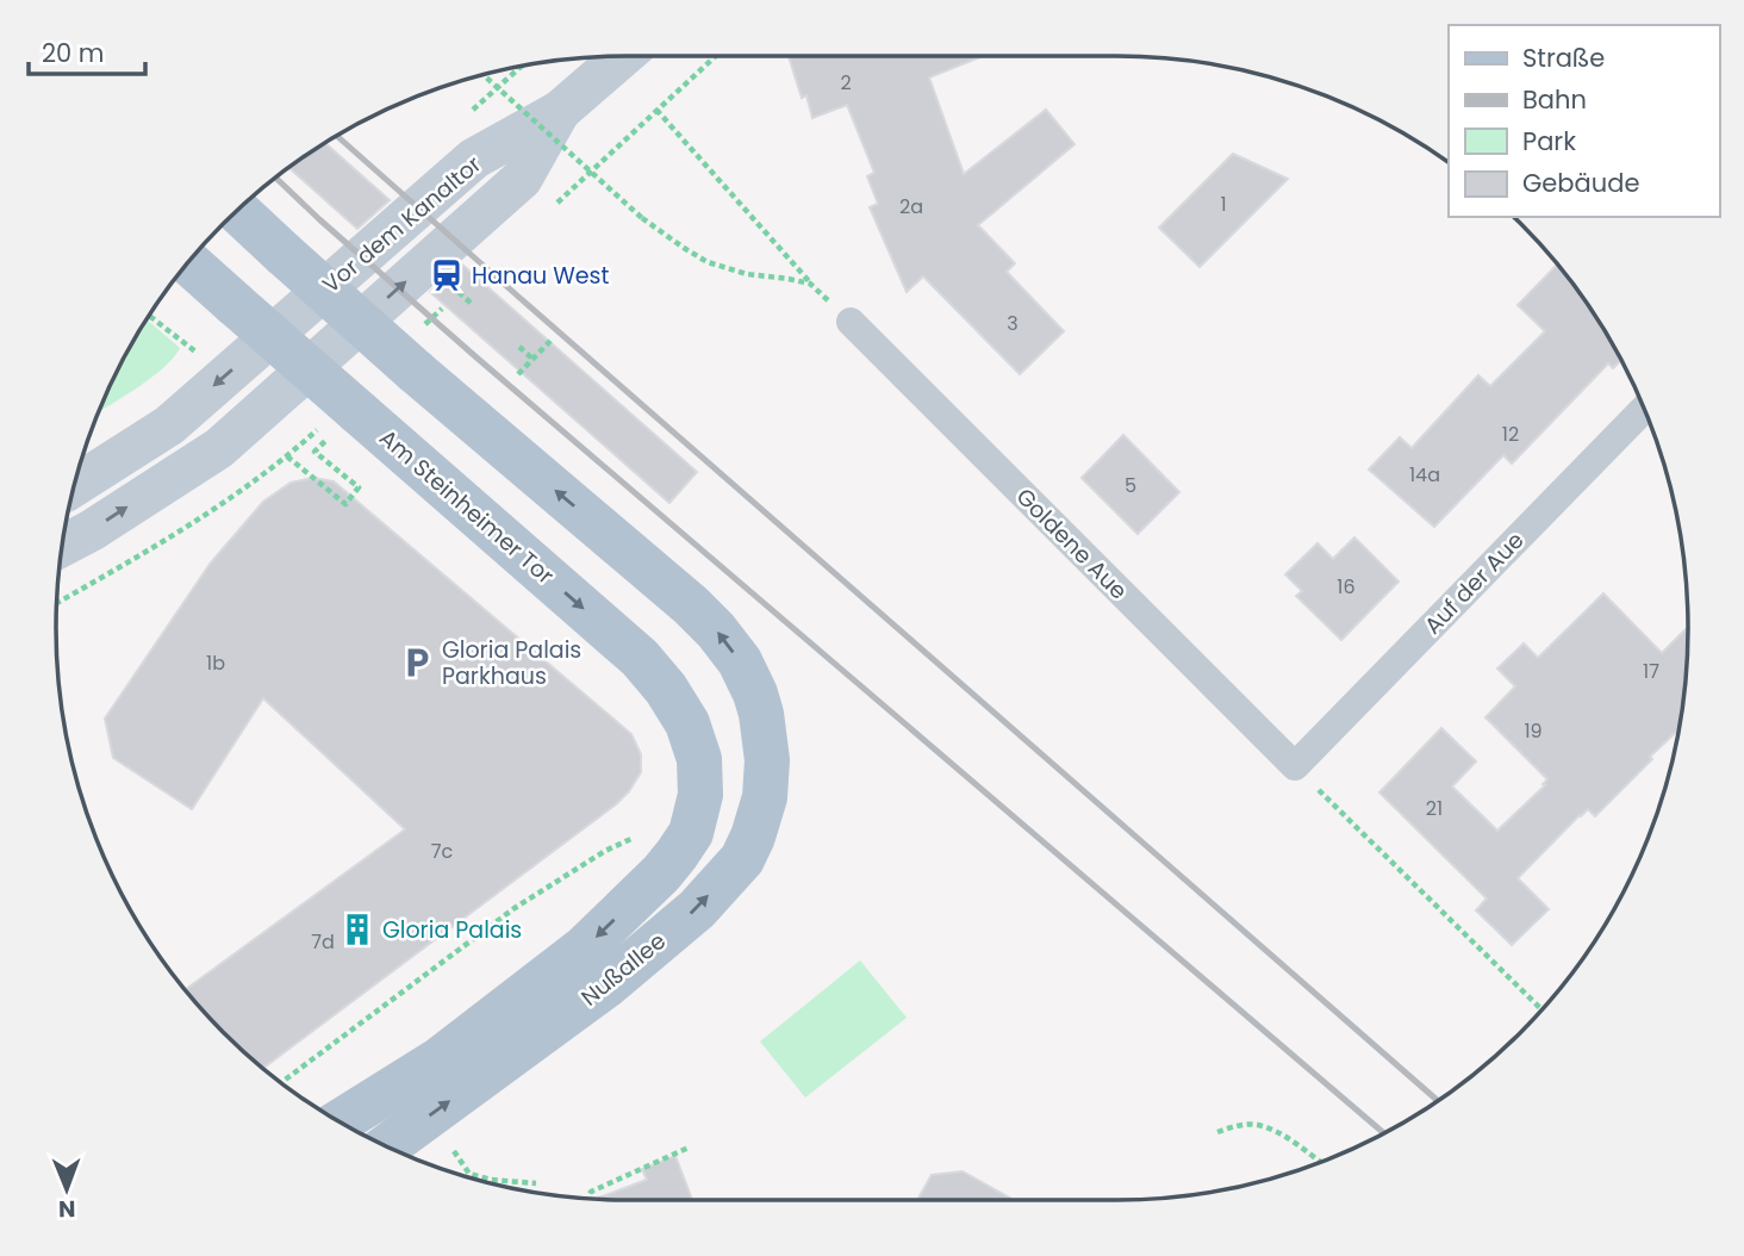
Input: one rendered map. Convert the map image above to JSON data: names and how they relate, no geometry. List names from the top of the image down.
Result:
{
  "streets": {
    "main road": ["Vor dem Kanaltor", "Am Steinheimer Tor", "Nußallee"],
    "street": ["Goldene Aue", "Auf der Aue"]
  },
  "crossings": [
    ["Am Steinheimer Tor", "Nußallee"],
    ["Goldene Aue", "Auf der Aue"]
  ],
  "one_way": ["Am Steinheimer Tor"],
  "places": {
    "station": ["Hanau West"],
    "parking": ["Gloria Palais Parkhaus"],
    "building": ["Gloria Palais"]
  },
  "house_numbers": [
    "2",
    "1",
    "2a",
    "3",
    "12",
    "14a",
    "5",
    "16",
    "1b",
    "17",
    "19",
    "21",
    "7c",
    "7d"
  ],
  "legend": [
    "Straße",
    "Bahn",
    "Park",
    "Gebäude"
  ],
  "scale_bar": "20 m",
  "north": "bottom"
}
